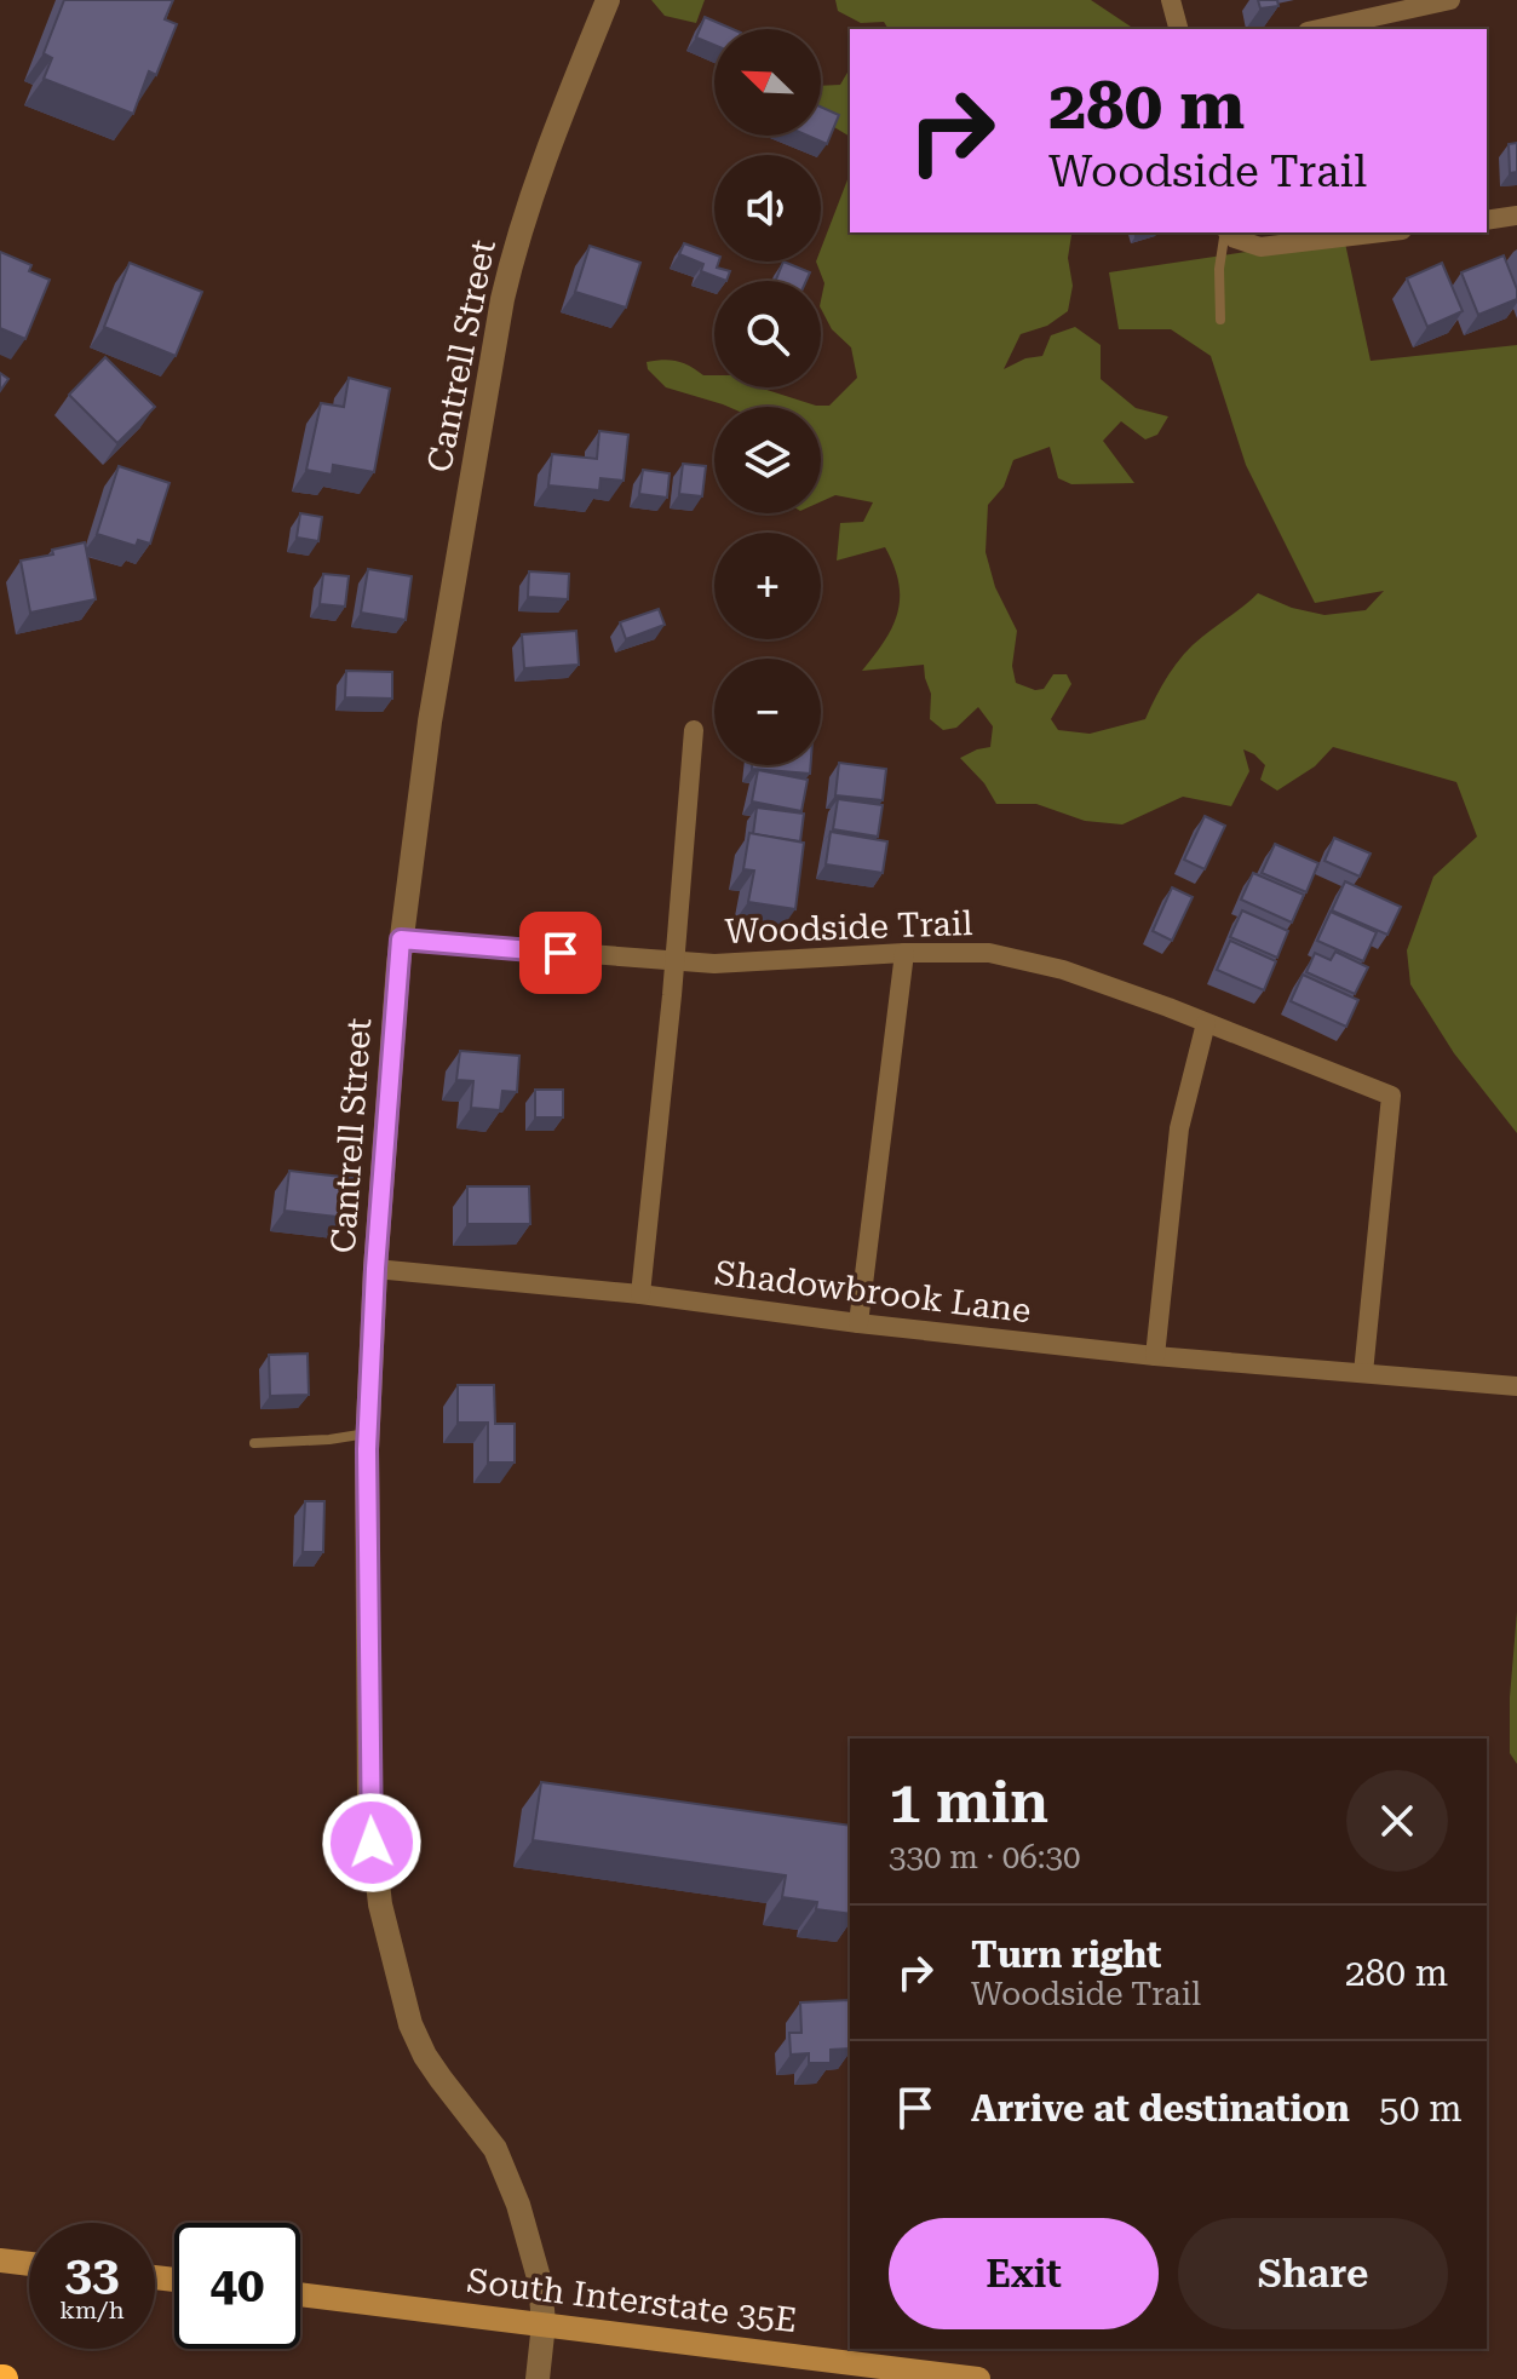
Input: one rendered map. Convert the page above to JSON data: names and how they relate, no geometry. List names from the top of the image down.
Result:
{
  "streets": {
    "main road": ["South Interstate 35E"],
    "street": ["Cantrell Street", "Woodside Trail", "Shadowbrook Lane"]
  },
  "crossings": [
    ["Cantrell Street", "Woodside Trail"],
    ["Cantrell Street", "Shadowbrook Lane"],
    ["Cantrell Street", "South Interstate 35E"],
    ["Woodside Trail", "Shadowbrook Lane"]
  ],
  "north": "top left",
  "page": {
    "map_buttons": ["+", "−"],
    "turn": ["280 m", "Woodside Trail"],
    "heading": ["1 min", "330 m · 06:30"],
    "list": [
      {
        "name": "Turn right",
        "note": "Woodside Trail",
        "value": "280 m"
      },
      {
        "name": "Arrive at destination",
        "value": "50 m"
      }
    ],
    "buttons": ["Exit", "Share"],
    "speed": "33 km/h",
    "limit": "40"
  }
}
